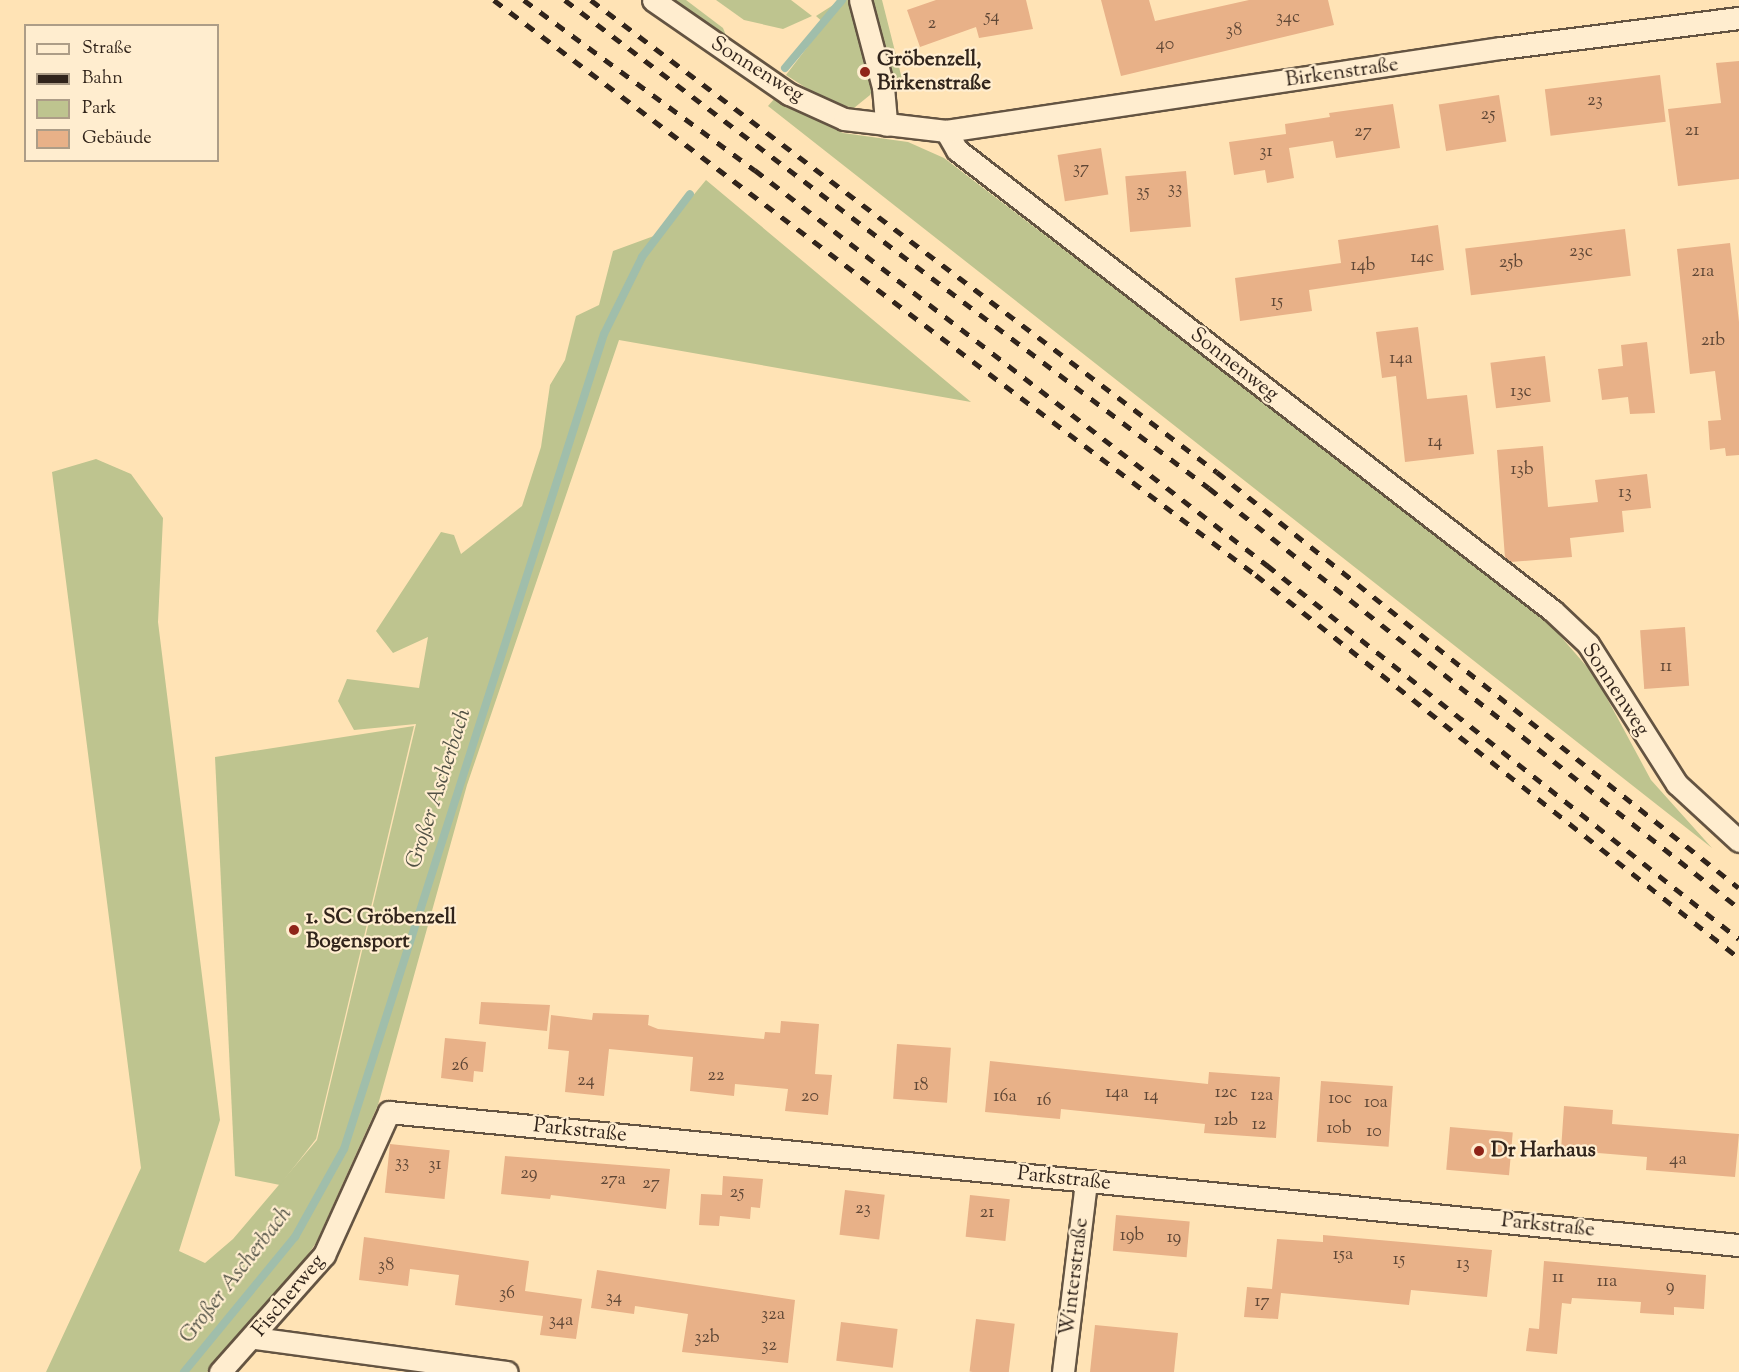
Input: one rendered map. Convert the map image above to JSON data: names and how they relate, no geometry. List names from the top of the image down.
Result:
{
  "streets": {
    "street": [
      "Sonnenweg",
      "Birkenstraße",
      "Parkstraße",
      "Winterstraße",
      "Fischerweg"
    ]
  },
  "crossings": [
    ["Sonnenweg", "Birkenstraße"],
    ["Parkstraße", "Winterstraße"],
    ["Parkstraße", "Fischerweg"]
  ],
  "water": ["Großer Ascherbach"],
  "places": ["Gröbenzell, Birkenstraße", "1. SC Gröbenzell Bogensport", "Dr Harhaus"],
  "house_numbers": [
    "54",
    "34c",
    "2",
    "38",
    "40",
    "23",
    "25",
    "21",
    "27",
    "31",
    "37",
    "33",
    "35",
    "23c",
    "14c",
    "25b",
    "14b",
    "21a",
    "15",
    "21b",
    "14a",
    "13c",
    "14",
    "13b",
    "13",
    "11",
    "26",
    "22",
    "24",
    "18",
    "14a",
    "12c",
    "14",
    "12a",
    "20",
    "16a",
    "10c",
    "16",
    "10a",
    "12b",
    "12",
    "10b",
    "10",
    "4a",
    "33",
    "31",
    "29",
    "27a",
    "27",
    "25",
    "23",
    "21",
    "19b",
    "19",
    "15a",
    "15",
    "13",
    "38",
    "11",
    "11a",
    "9",
    "36",
    "34",
    "17",
    "32a",
    "34a",
    "32b",
    "32"
  ],
  "legend": [
    "Straße",
    "Bahn",
    "Park",
    "Gebäude"
  ]
}
